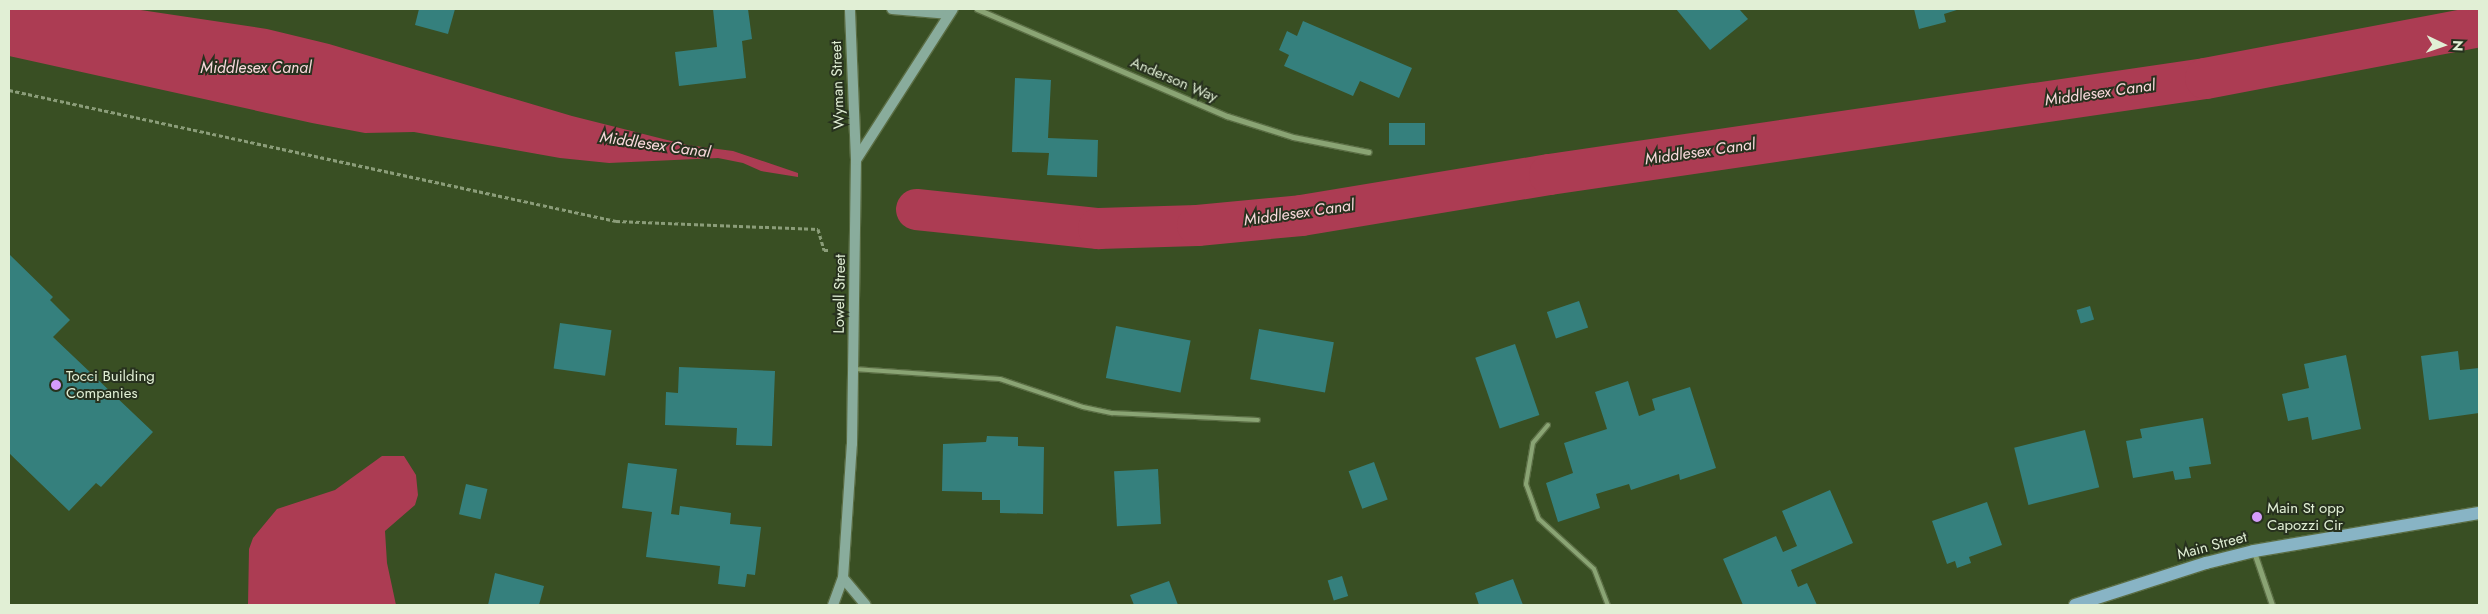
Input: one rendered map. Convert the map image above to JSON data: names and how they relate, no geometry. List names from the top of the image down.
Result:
{
  "streets": {
    "main road": ["Main Street"],
    "street": ["Anderson Way", "Wyman Street", "Lowell Street"]
  },
  "crossings": [
    ["Wyman Street", "Lowell Street"]
  ],
  "water": ["Middlesex Canal"],
  "places": ["Tocci Building Companies", "Main St opp Capozzi Cir"],
  "north": "right"
}
